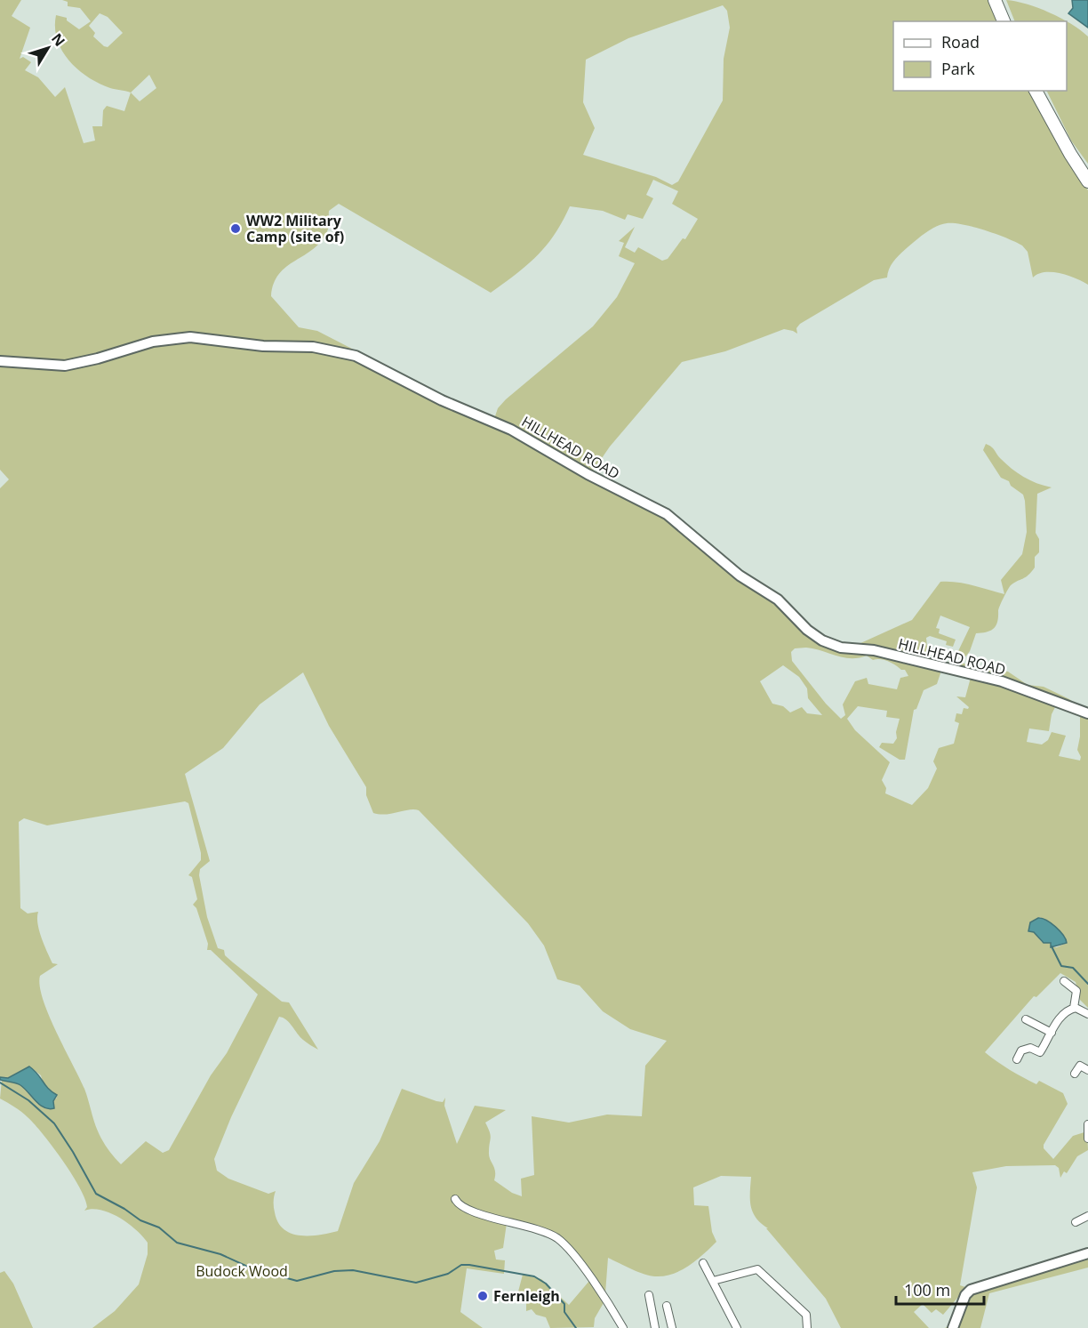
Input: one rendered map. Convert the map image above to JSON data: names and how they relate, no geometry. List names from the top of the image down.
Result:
{
  "streets": {
    "street": ["HILLHEAD ROAD"]
  },
  "parks": ["Budock Wood"],
  "places": ["WW2 Military Camp (site of)", "Fernleigh"],
  "legend": ["Road", "Park"],
  "scale_bar": "100 m",
  "north": "top right"
}
